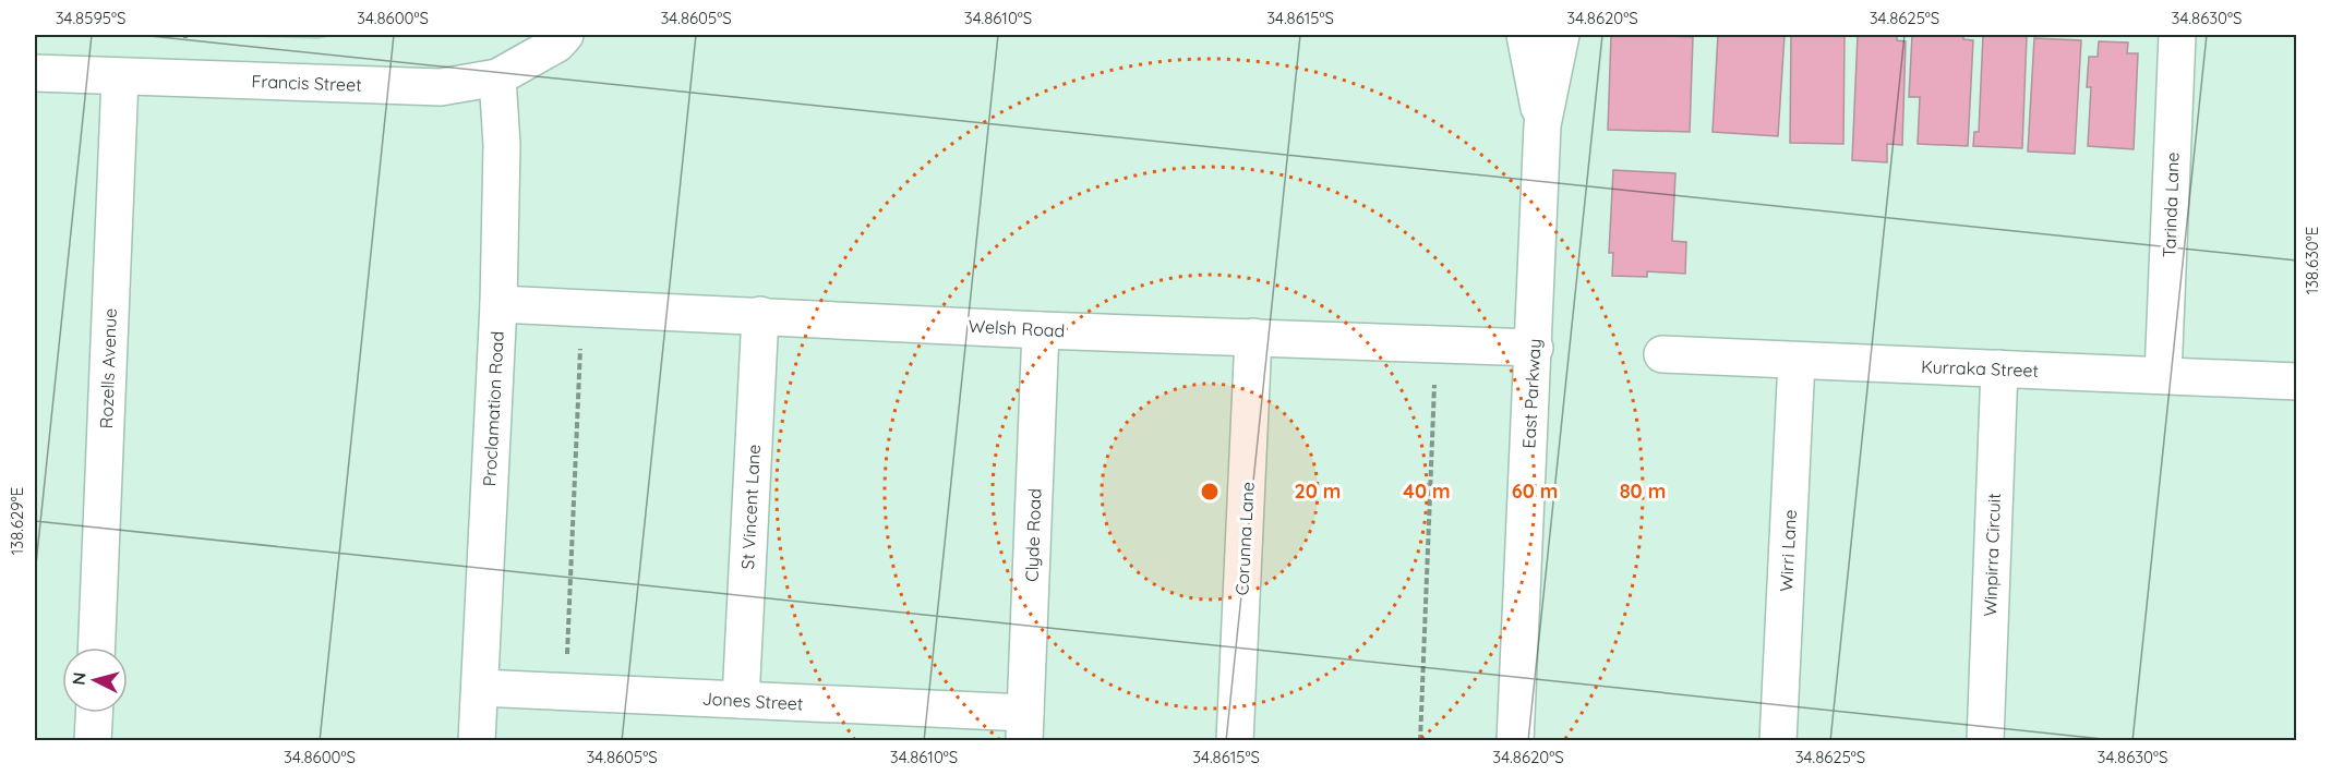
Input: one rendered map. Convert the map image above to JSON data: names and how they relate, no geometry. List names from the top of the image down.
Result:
{
  "streets": {
    "street": [
      "Francis Street",
      "Tarinda Lane",
      "Welsh Road",
      "Rozells Avenue",
      "Kurraka Street",
      "East Parkway",
      "Proclamation Road",
      "St Vincent Lane",
      "Clyde Road",
      "Corunna Lane",
      "Wirri Lane",
      "Winpirra Circuit",
      "Jones Street"
    ]
  },
  "crossings": [
    ["Francis Street", "Rozells Avenue"],
    ["Francis Street", "Proclamation Road"],
    ["Tarinda Lane", "Kurraka Street"],
    ["Welsh Road", "East Parkway"],
    ["Welsh Road", "Proclamation Road"],
    ["Welsh Road", "St Vincent Lane"],
    ["Welsh Road", "Clyde Road"],
    ["Welsh Road", "Corunna Lane"],
    ["Kurraka Street", "Wirri Lane"],
    ["Kurraka Street", "Winpirra Circuit"],
    ["Proclamation Road", "Jones Street"],
    ["St Vincent Lane", "Jones Street"],
    ["Clyde Road", "Jones Street"]
  ],
  "north": "left",
  "coordinates": [
    "34.8595°S",
    "34.8600°S",
    "34.8605°S",
    "34.8610°S",
    "34.8615°S",
    "34.8620°S",
    "34.8625°S",
    "34.8630°S",
    "138.630°E",
    "138.629°E"
  ],
  "rings": [
    "20 m",
    "40 m",
    "60 m",
    "80 m"
  ]
}
